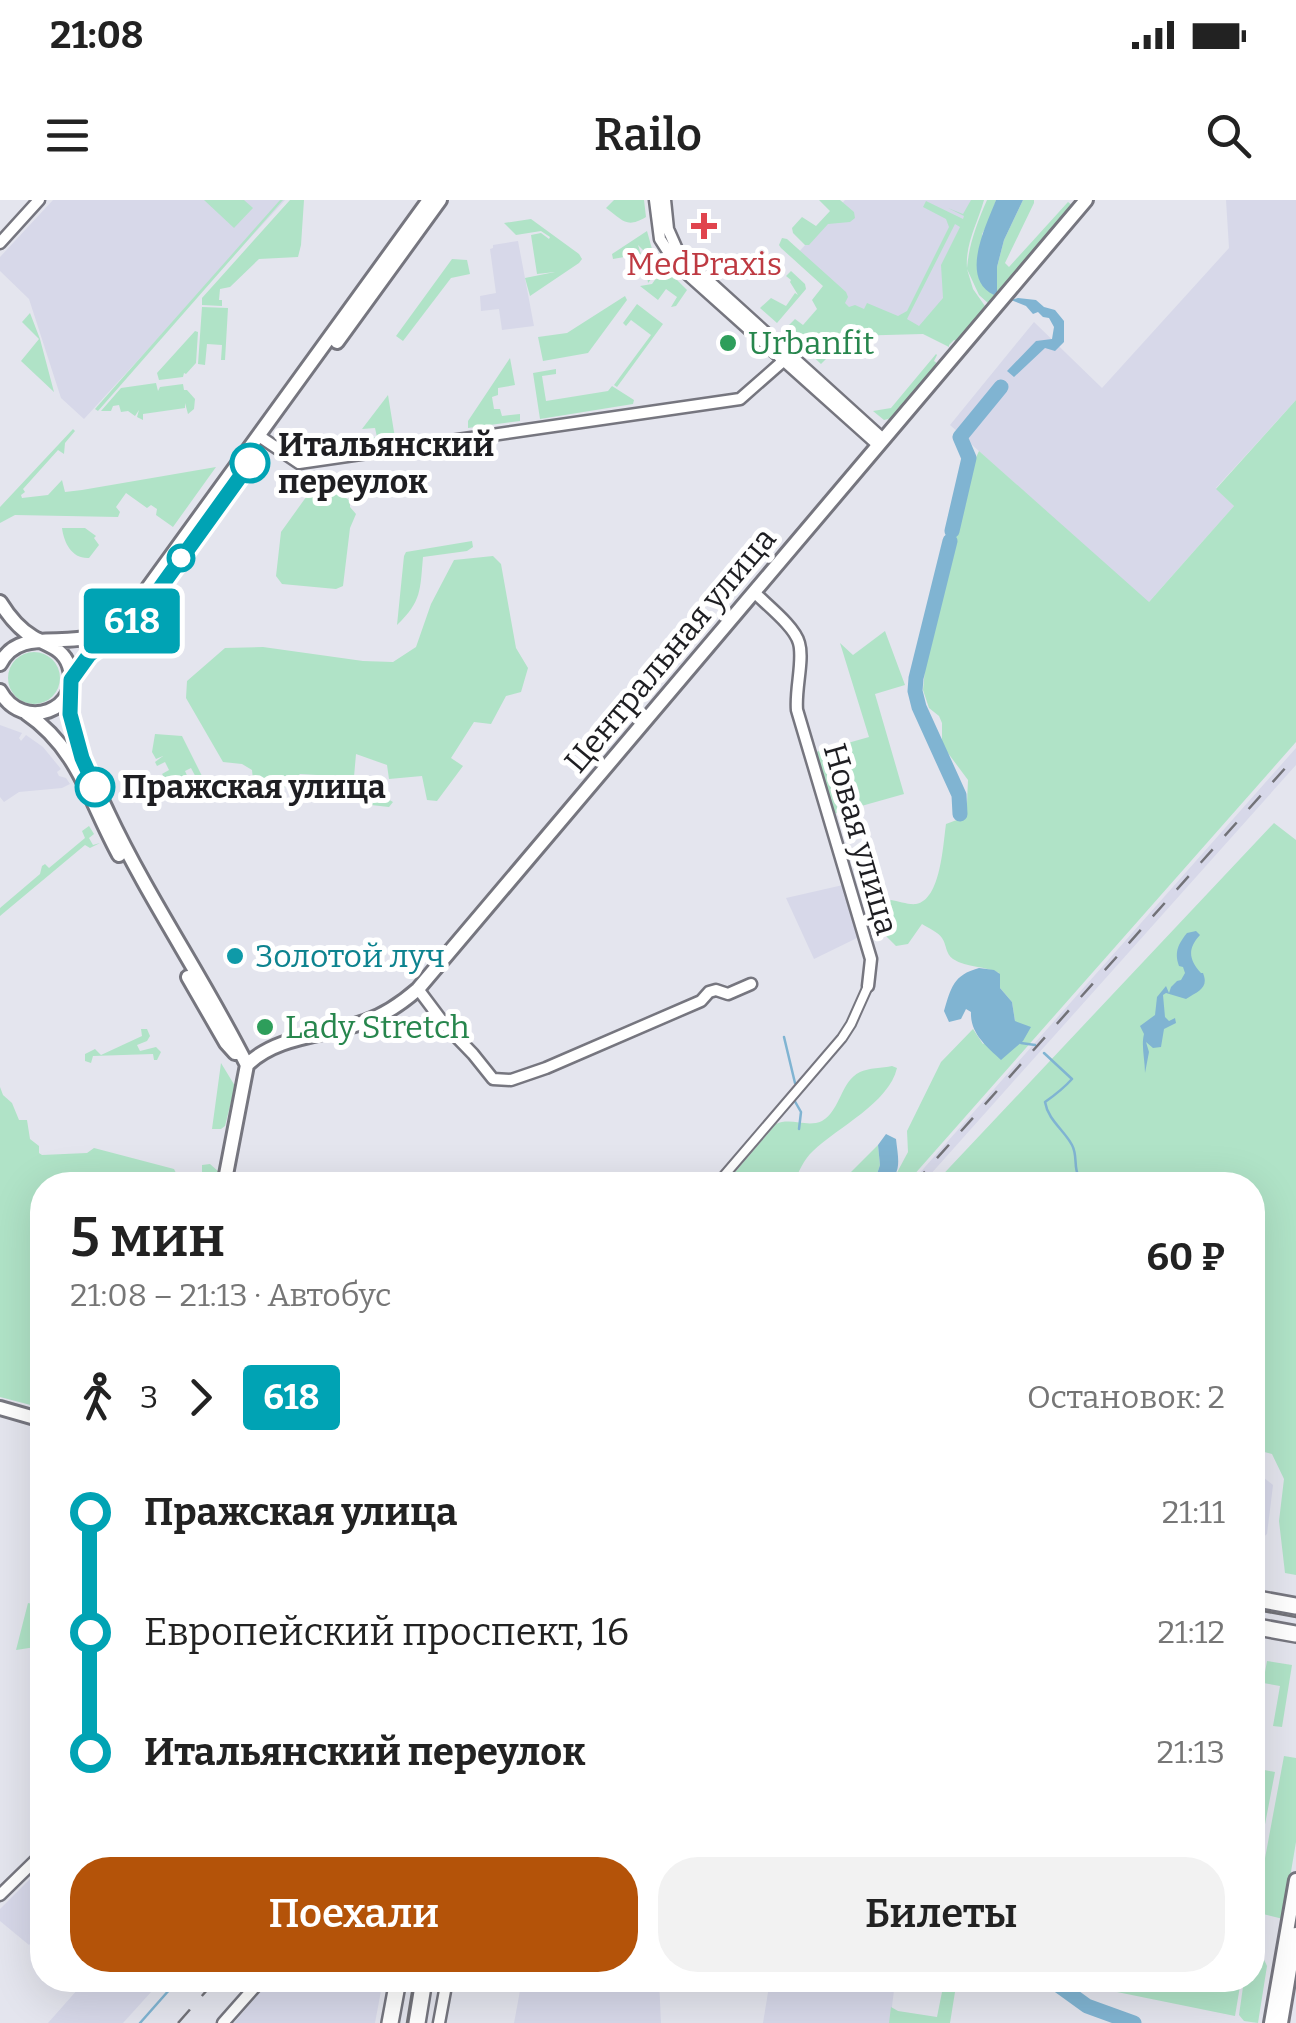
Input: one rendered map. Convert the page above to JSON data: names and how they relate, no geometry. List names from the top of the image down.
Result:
{
  "streets": {
    "street": ["Центральная улица", "Новая улица"]
  },
  "crossings": [
    ["Центральная улица", "Новая улица"]
  ],
  "places": {
    "health": ["MedPraxis"],
    "other": [
      "Urbanfit",
      "Итальянский переулок",
      "Пражская улица",
      "Золотой луч",
      "Lady Stretch"
    ]
  },
  "lines": ["bus line 618"],
  "page": {
    "status": "21:08",
    "header": "Railo",
    "on_map": "618",
    "heading": ["5 мин", "21:08 – 21:13 · Автобус", "60 ₽"],
    "legs": ["3", "618", "Остановок: 2"],
    "list": [
      {
        "name": "Пражская улица",
        "value": "21:11"
      },
      {
        "name": "Европейский проспект, 16",
        "value": "21:12"
      },
      {
        "name": "Итальянский переулок",
        "value": "21:13"
      }
    ],
    "buttons": ["Поехали", "Билеты"]
  }
}
